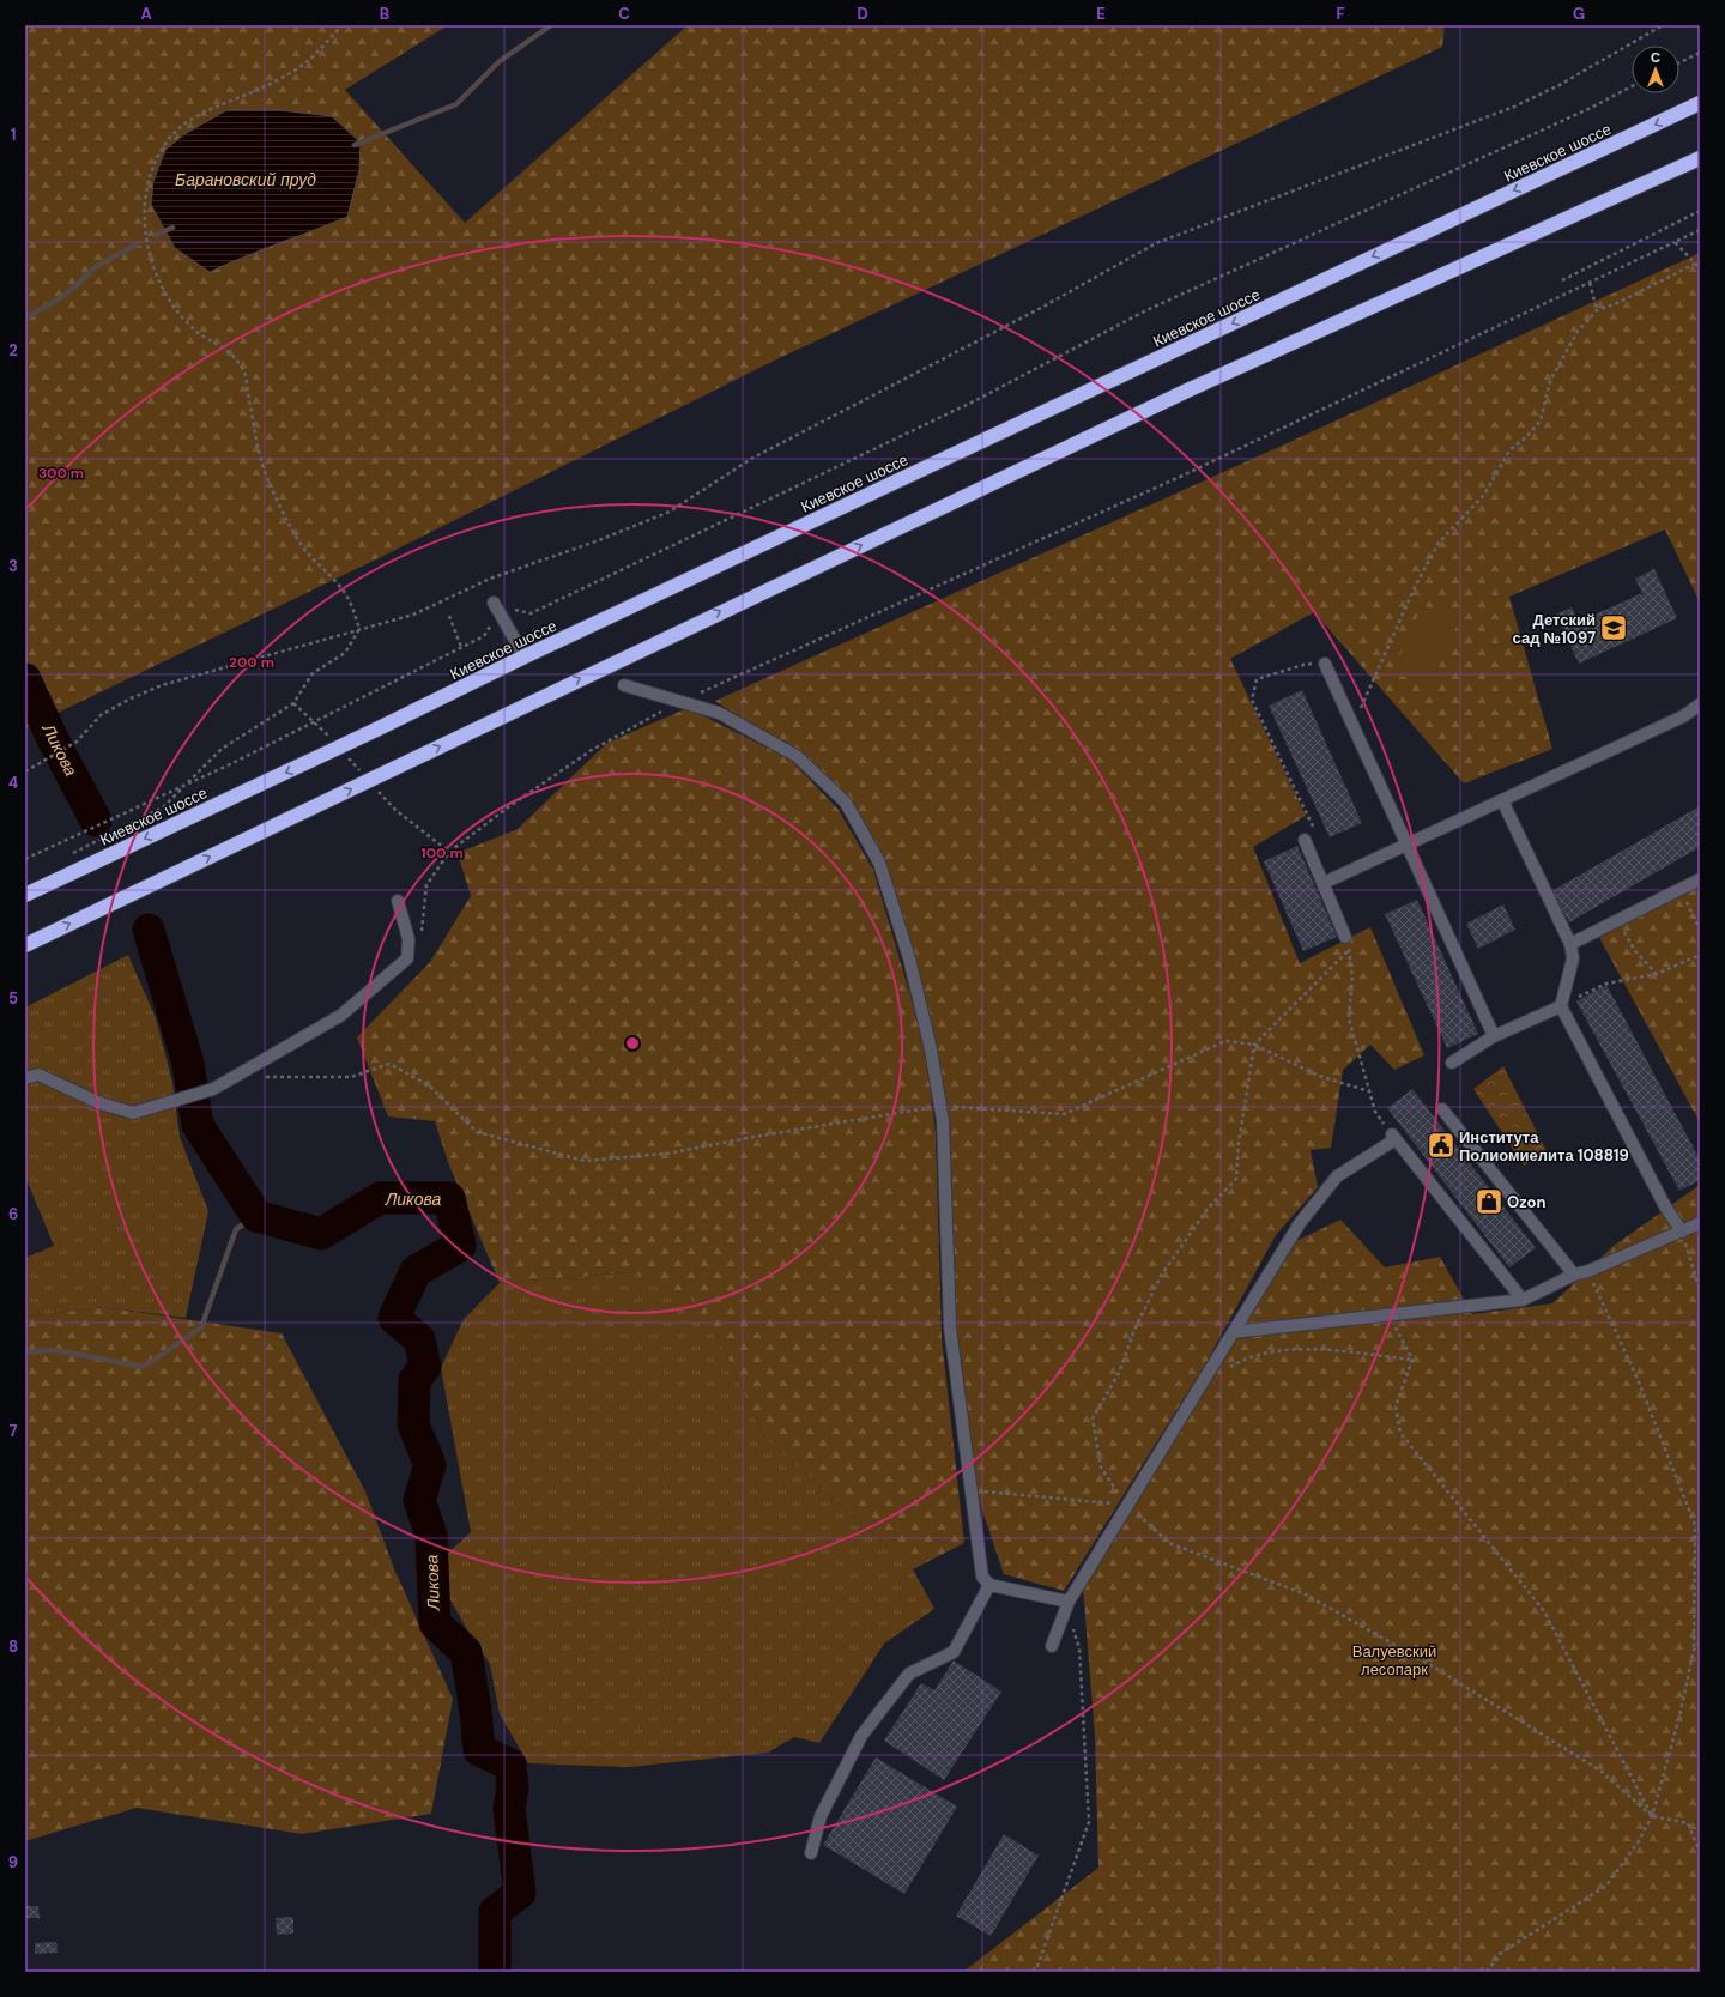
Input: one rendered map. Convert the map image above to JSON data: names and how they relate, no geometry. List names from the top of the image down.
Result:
{
  "streets": {
    "highway": ["Киевское шоссе"]
  },
  "water": ["Барановский пруд", "Ликова"],
  "parks": ["Валуевский лесопарк"],
  "places": {
    "school or university": ["Детский сад №1097"],
    "public building": ["Института Полиомиелита 108819"],
    "shop": ["Ozon"]
  },
  "north": "top",
  "grid": {
    "columns": [
      "A",
      "B",
      "C",
      "D",
      "E",
      "F",
      "G"
    ],
    "rows": [
      "1",
      "2",
      "3",
      "4",
      "5",
      "6",
      "7",
      "8",
      "9"
    ]
  },
  "rings": ["300 m", "200 m", "100 m"]
}
